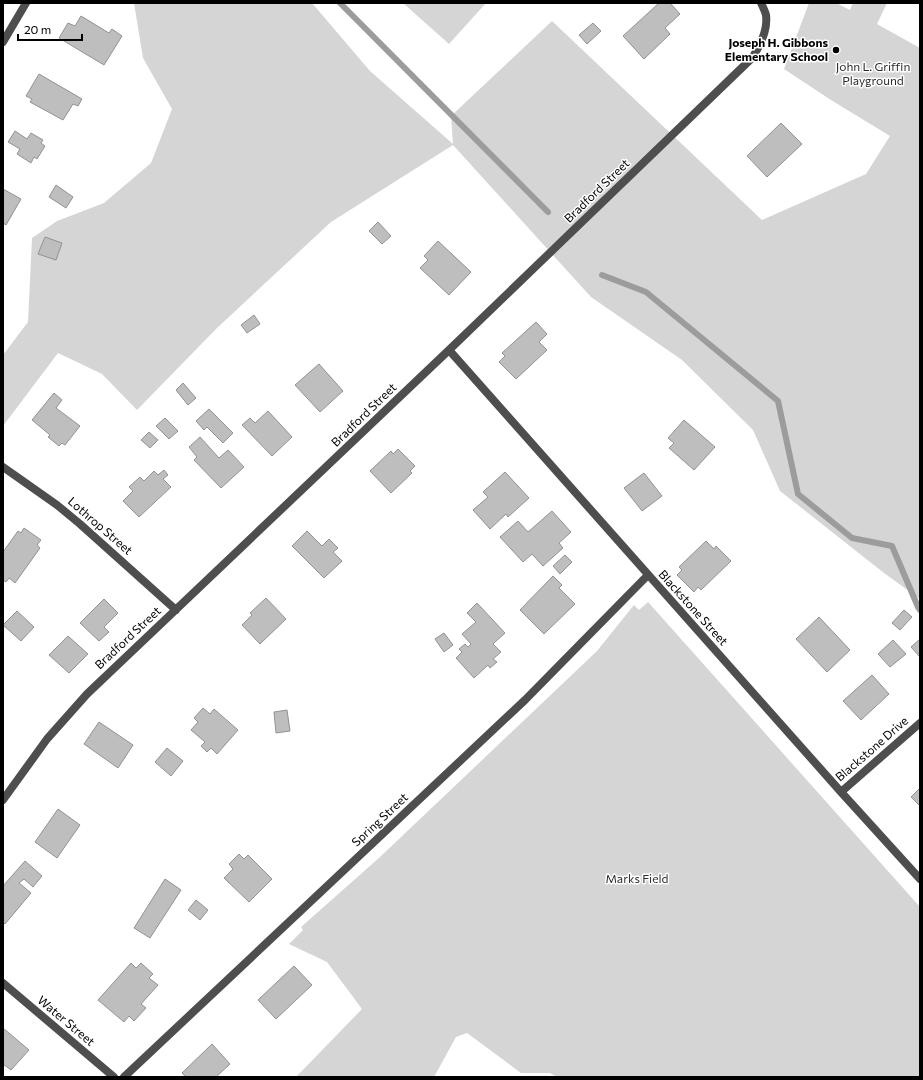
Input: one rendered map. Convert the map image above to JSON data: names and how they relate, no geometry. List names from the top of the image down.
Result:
{
  "streets": {
    "street": [
      "Bradford Street",
      "Lothrop Street",
      "Blackstone Street",
      "Blackstone Drive",
      "Spring Street",
      "Water Street"
    ]
  },
  "crossings": [
    ["Bradford Street", "Lothrop Street"],
    ["Bradford Street", "Blackstone Street"],
    ["Blackstone Street", "Blackstone Drive"],
    ["Blackstone Street", "Spring Street"]
  ],
  "parks": ["John L. Griffin Playground", "Marks Field"],
  "places": ["Joseph H. Gibbons Elementary School"],
  "scale_bar": "20 m"
}
